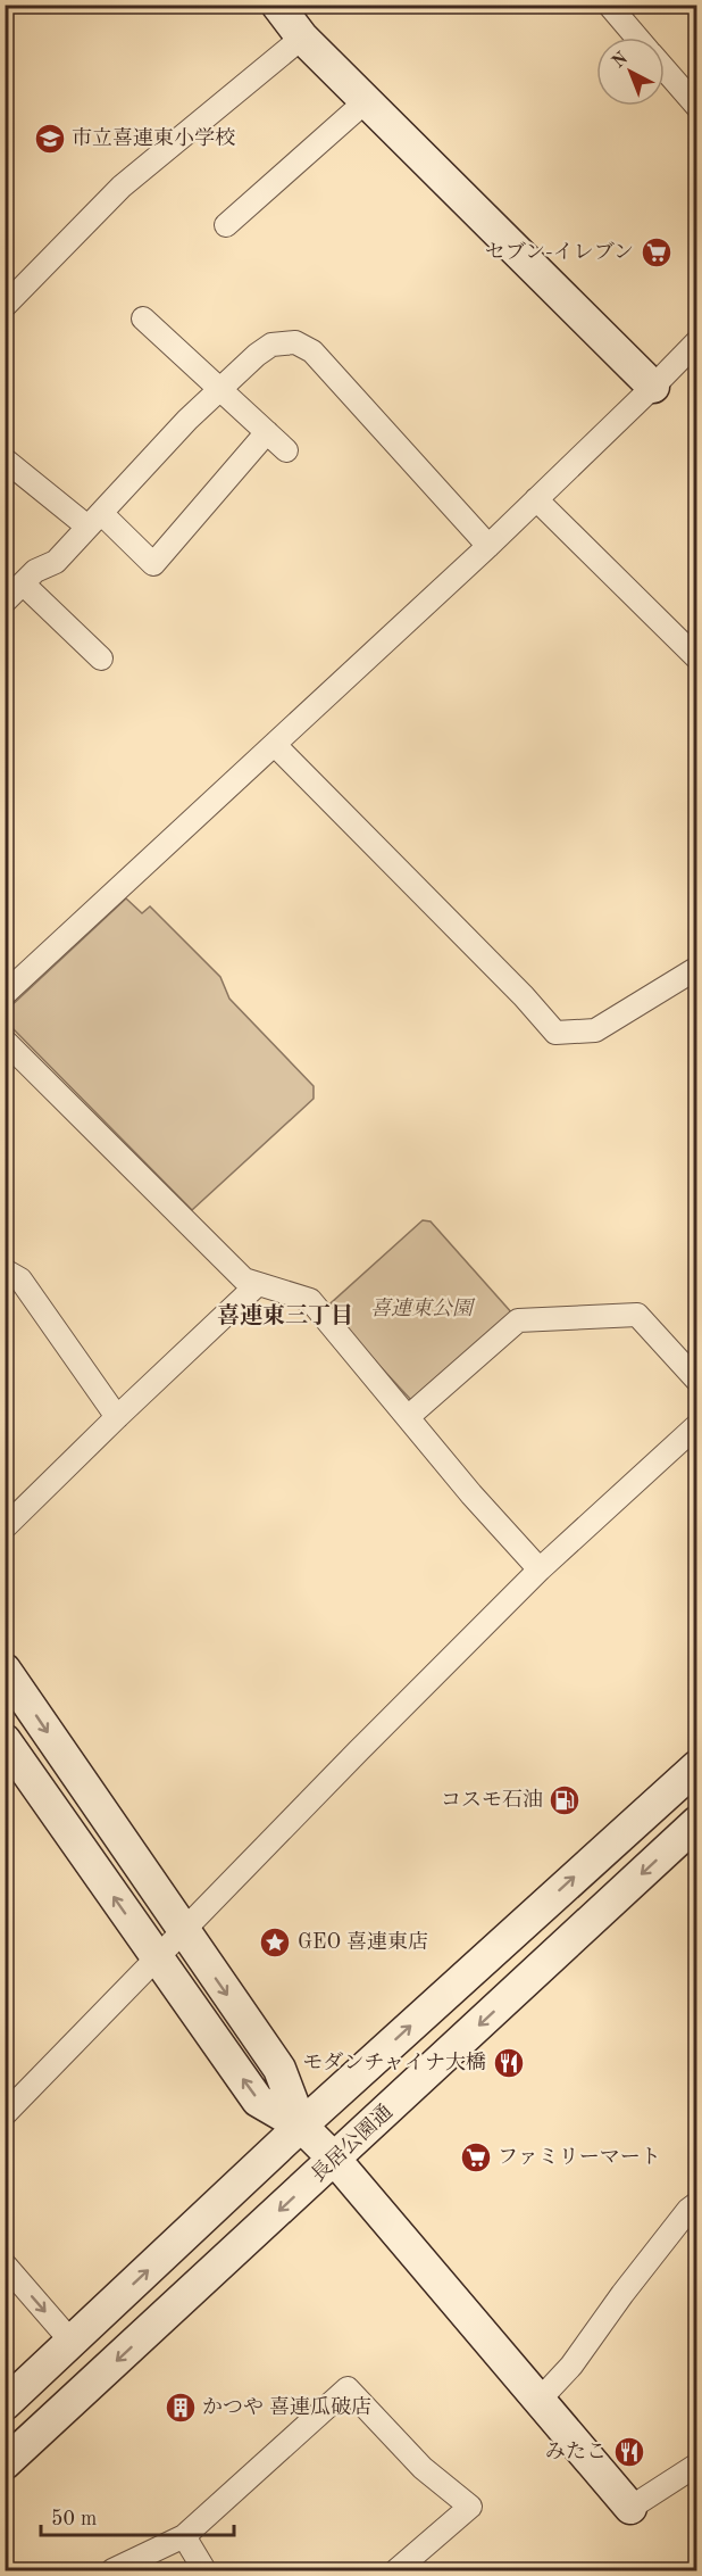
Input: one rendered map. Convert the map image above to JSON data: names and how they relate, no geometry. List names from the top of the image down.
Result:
{
  "streets": {
    "street": ["長居公園通"]
  },
  "districts": ["喜連東三丁目"],
  "parks": ["喜連東公園"],
  "places": {
    "school or university": ["市立喜連東小学校"],
    "supermarket": ["セブン-イレブン", "ファミリーマート"],
    "fuel station": ["コスモ石油"],
    "place": ["GEO 喜連東店"],
    "restaurant": ["モダンチャイナ大橋", "みたこ"],
    "building": ["かつや 喜連瓜破店"]
  },
  "scale_bar": "50 m",
  "north": "top left"
}
